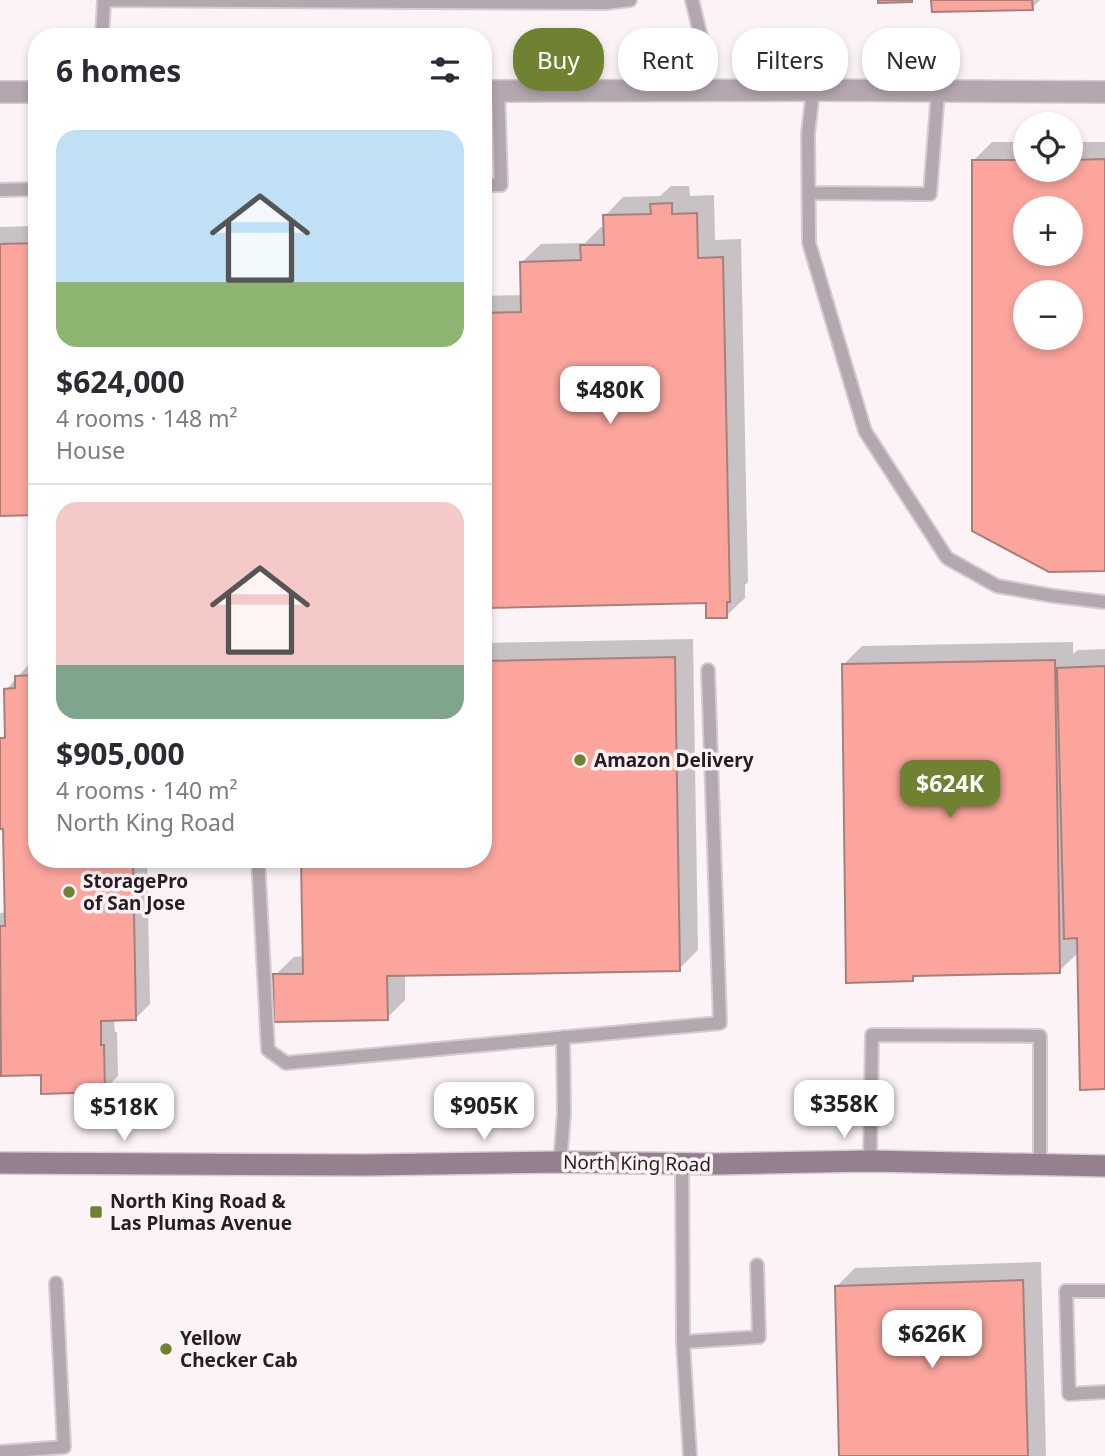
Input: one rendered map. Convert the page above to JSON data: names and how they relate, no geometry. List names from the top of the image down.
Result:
{
  "streets": {
    "main road": ["North King Road"]
  },
  "places": {
    "other": ["Amazon Delivery", "StoragePro of San Jose", "Yellow Checker Cab"],
    "transit": ["North King Road & Las Plumas Avenue"]
  },
  "page": {
    "chip": [
      "Buy",
      "Rent",
      "Filters",
      "New"
    ],
    "heading": "6 homes",
    "map_buttons": ["+", "−"],
    "list": [
      {
        "name": "$624,000",
        "note": "4 rooms · 148 m² · House"
      },
      {
        "name": "$905,000",
        "note": "4 rooms · 140 m² · North King Road"
      }
    ],
    "price": [
      "$480K",
      "$624K",
      "$358K",
      "$905K",
      "$518K",
      "$626K"
    ]
  }
}
